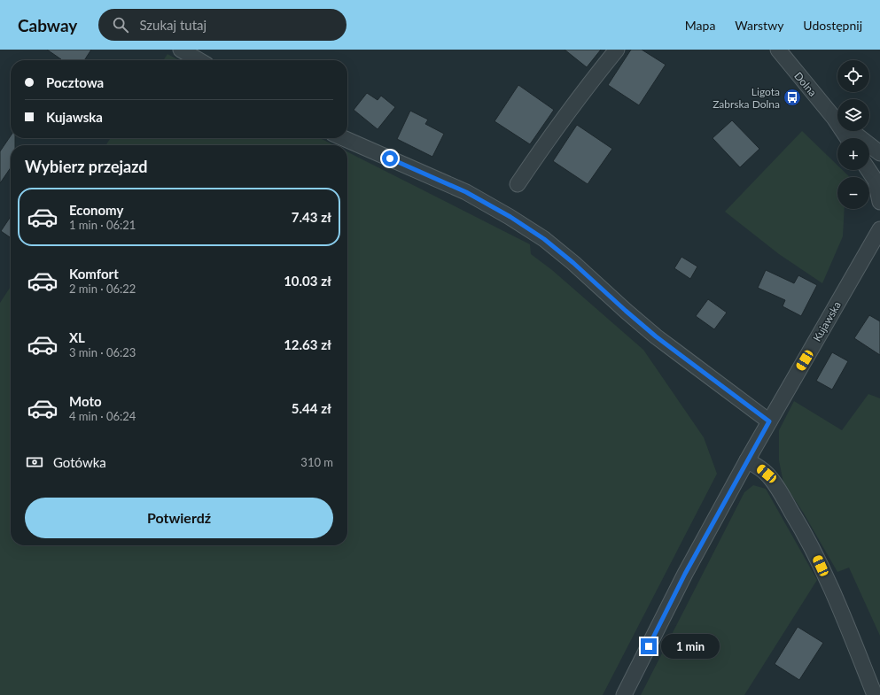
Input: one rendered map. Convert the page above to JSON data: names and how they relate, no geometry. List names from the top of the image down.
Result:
{
  "streets": {
    "street": ["Dolna", "Kujawska"]
  },
  "places": {
    "bus stop": ["Ligota Zabrska Dolna"]
  },
  "page": {
    "header": "Cabway",
    "search": "Szukaj tutaj",
    "nav": ["Mapa", "Warstwy", "Udostępnij"],
    "map_buttons": ["+", "−"],
    "banner": ["Pocztowa", "Kujawska"],
    "heading": "Wybierz przejazd",
    "list": [
      {
        "name": "Economy",
        "note": "1 min · 06:21",
        "value": "7.43 zł"
      },
      {
        "name": "Komfort",
        "note": "2 min · 06:22",
        "value": "10.03 zł"
      },
      {
        "name": "XL",
        "note": "3 min · 06:23",
        "value": "12.63 zł"
      },
      {
        "name": "Moto",
        "note": "4 min · 06:24",
        "value": "5.44 zł"
      }
    ],
    "pay": ["Gotówka", "310 m"],
    "buttons": "Potwierdź",
    "bubble": "1 min"
  }
}
